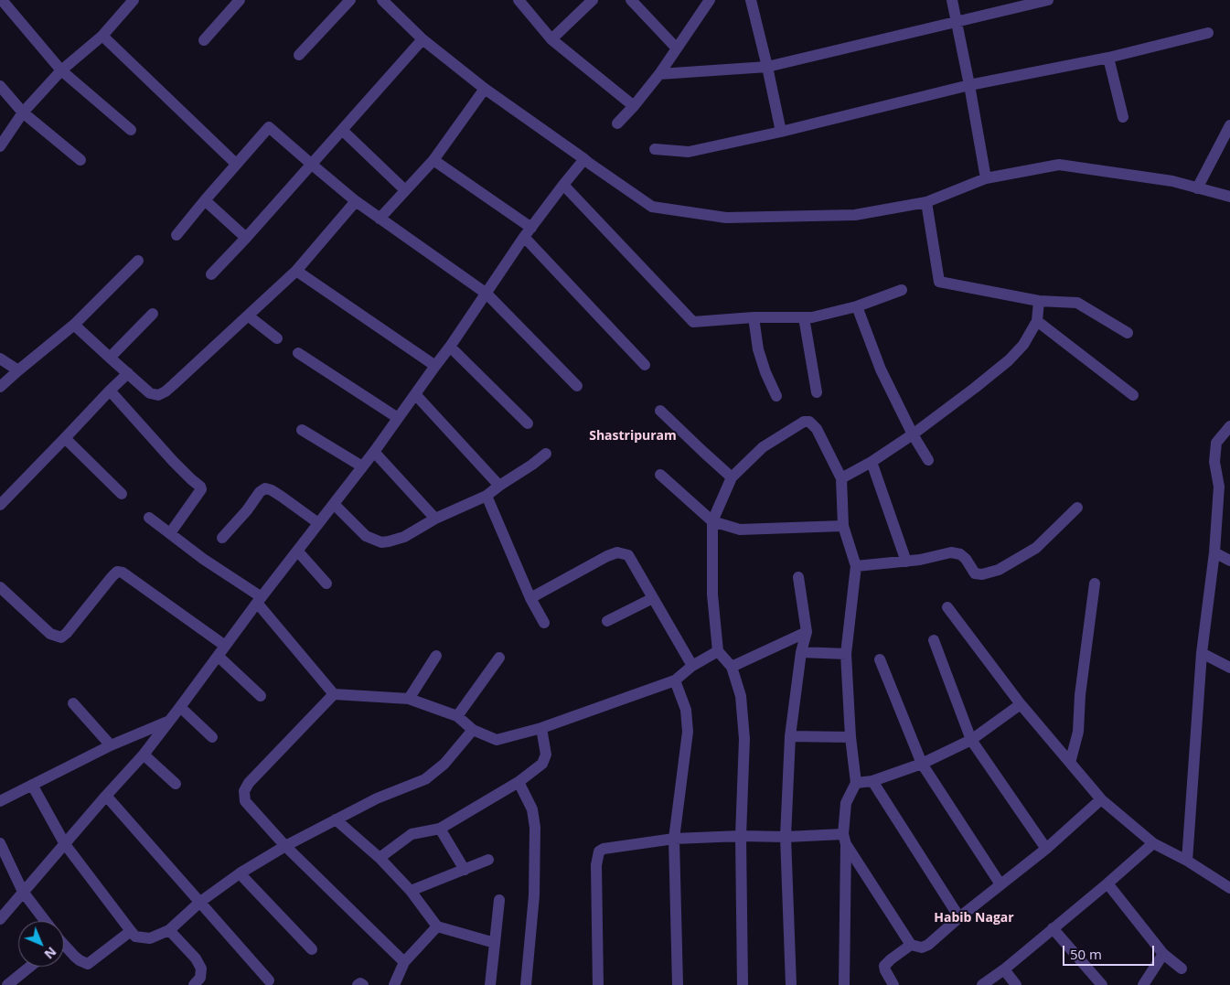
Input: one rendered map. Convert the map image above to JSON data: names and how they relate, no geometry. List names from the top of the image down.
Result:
{
  "districts": ["Shastripuram", "Habib Nagar"],
  "scale_bar": "50 m",
  "north": "bottom right"
}
